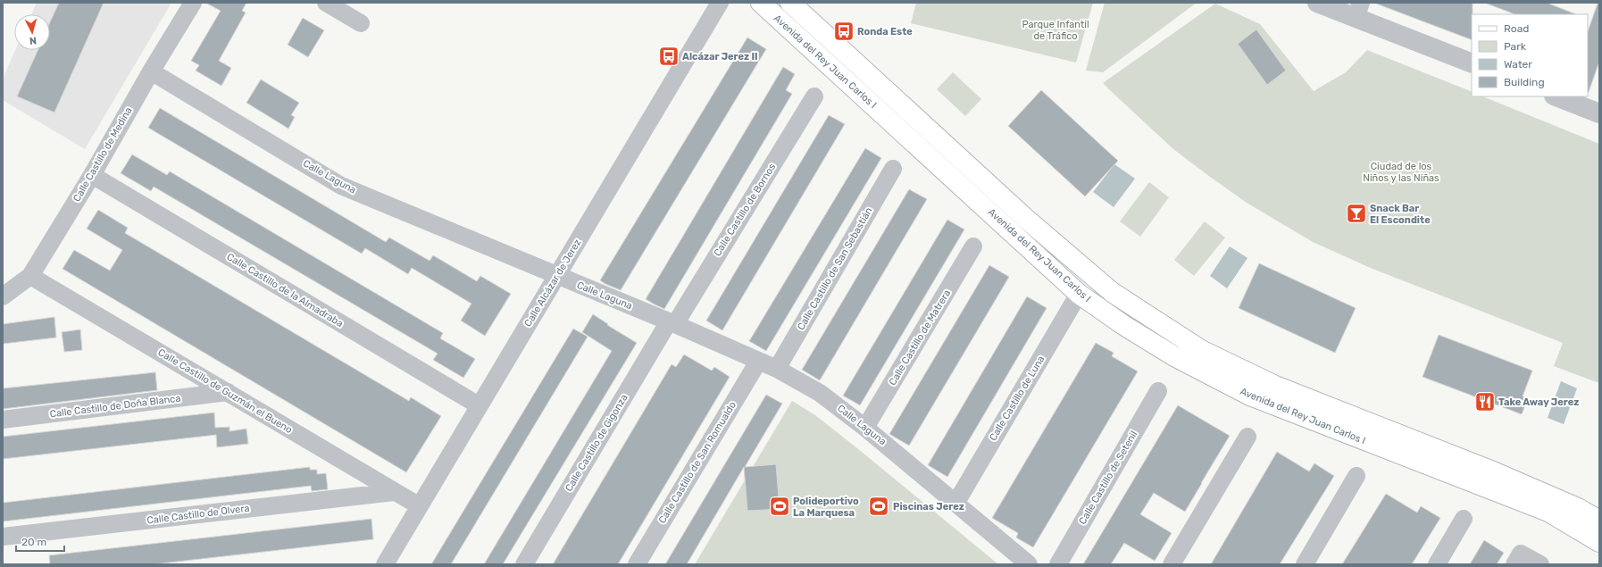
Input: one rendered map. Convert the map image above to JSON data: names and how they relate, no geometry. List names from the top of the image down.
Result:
{
  "streets": {
    "main road": ["Avenida del Rey Juan Carlos I"],
    "street": [
      "Calle Castillo de Medina",
      "Calle Laguna",
      "Calle Castillo de Bornos",
      "Calle Castillo de San Sebastián",
      "Calle Alcázar de Jerez",
      "Calle Castillo de la Almadraba",
      "Calle Castillo de Matrera",
      "Calle Castillo de Guzmán el Bueno",
      "Calle Castillo de Luna",
      "Calle Castillo de Doña Blanca",
      "Calle Castillo de Gigonza",
      "Calle Castillo de San Romualdo",
      "Calle Castillo de Setenil",
      "Calle Castillo de Olvera"
    ]
  },
  "crossings": [
    ["Avenida del Rey Juan Carlos I", "Calle Castillo de Luna"],
    ["Calle Castillo de Medina", "Calle Laguna"],
    ["Calle Castillo de Medina", "Calle Castillo de la Almadraba"],
    ["Calle Castillo de Medina", "Calle Castillo de Guzmán el Bueno"],
    ["Calle Laguna", "Calle Castillo de Bornos"],
    ["Calle Laguna", "Calle Castillo de San Sebastián"],
    ["Calle Laguna", "Calle Alcázar de Jerez"],
    ["Calle Laguna", "Calle Castillo de Matrera"],
    ["Calle Laguna", "Calle Castillo de Luna"],
    ["Calle Laguna", "Calle Castillo de Gigonza"],
    ["Calle Laguna", "Calle Castillo de San Romualdo"],
    ["Calle Castillo de Bornos", "Calle Castillo de Gigonza"],
    ["Calle Alcázar de Jerez", "Calle Castillo de la Almadraba"],
    ["Calle Alcázar de Jerez", "Calle Castillo de Guzmán el Bueno"],
    ["Calle Castillo de Guzmán el Bueno", "Calle Castillo de Doña Blanca"],
    ["Calle Castillo de Guzmán el Bueno", "Calle Castillo de Olvera"]
  ],
  "parks": ["Parque Infantil de Tráfico", "Ciudad de los Niños y las Niñas"],
  "places": {
    "bus stop": ["Ronda Este", "Alcázar Jerez II"],
    "bar": ["Snack Bar El Escondite"],
    "restaurant": ["Take Away Jerez"],
    "sports": ["Polideportivo La Marquesa", "Piscinas Jerez"]
  },
  "legend": [
    "Road",
    "Park",
    "Water",
    "Building"
  ],
  "scale_bar": "20 m",
  "north": "bottom"
}
